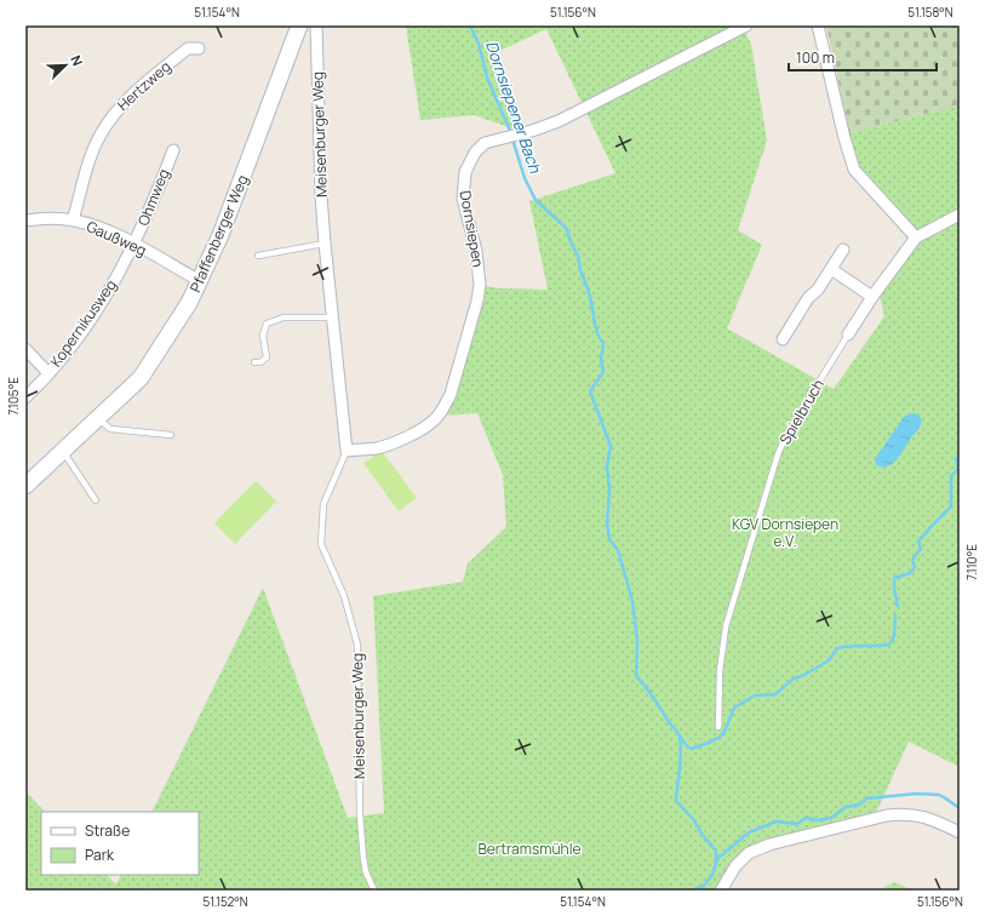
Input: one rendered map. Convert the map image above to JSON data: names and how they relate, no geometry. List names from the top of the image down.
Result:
{
  "streets": {
    "main road": ["Pfaffenberger Weg"],
    "street": [
      "Hertzweg",
      "Meisenburger Weg",
      "Ohmweg",
      "Dornsiepen",
      "Gaußweg",
      "Kopernikusweg",
      "Spielbruch"
    ]
  },
  "crossings": [
    ["Hertzweg", "Gaußweg"],
    ["Meisenburger Weg", "Dornsiepen"],
    ["Ohmweg", "Gaußweg"],
    ["Ohmweg", "Kopernikusweg"],
    ["Pfaffenberger Weg", "Gaußweg"],
    ["Gaußweg", "Kopernikusweg"]
  ],
  "water": ["Dornsiepener Bach"],
  "parks": ["KGV Dornsiepen e.V.", "Bertramsmühle"],
  "legend": ["Straße", "Park"],
  "scale_bar": "100 m",
  "north": "top right",
  "coordinates": [
    "51.154°N",
    "51.156°N",
    "51.158°N",
    "7.105°E",
    "7.110°E",
    "51.152°N"
  ]
}
